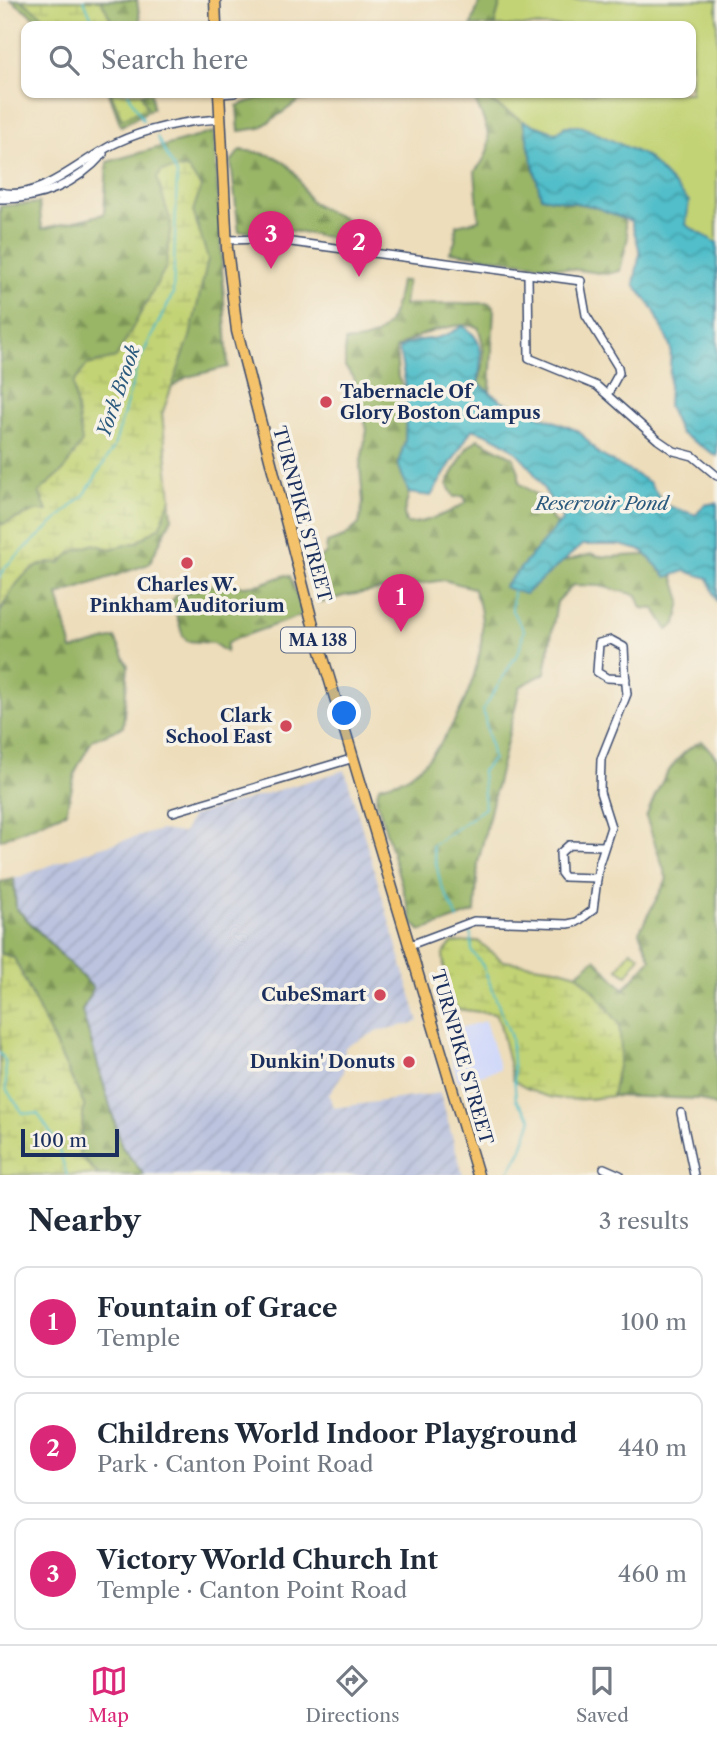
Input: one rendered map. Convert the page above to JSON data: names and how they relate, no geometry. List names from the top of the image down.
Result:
{
  "streets": {
    "main road": ["TURNPIKE STREET", "MA 138"]
  },
  "water": ["York Brook", "Reservoir Pond"],
  "places": [
    "Tabernacle Of Glory Boston Campus",
    "Charles W. Pinkham Auditorium",
    "Clark School East",
    "CubeSmart",
    "Dunkin' Donuts"
  ],
  "scale_bar": "100 m",
  "page": {
    "search": "Search here",
    "pins": ["3", "2", "1"],
    "scale": "100 m",
    "heading": ["Nearby", "3 results"],
    "list": [
      {
        "mark": "1",
        "name": "Fountain of Grace",
        "note": "Temple",
        "value": "100 m"
      },
      {
        "mark": "2",
        "name": "Childrens World Indoor Playground",
        "note": "Park · Canton Point Road",
        "value": "440 m"
      },
      {
        "mark": "3",
        "name": "Victory World Church Int",
        "note": "Temple · Canton Point Road",
        "value": "460 m"
      }
    ],
    "nav": ["Map", "Directions", "Saved"]
  }
}
